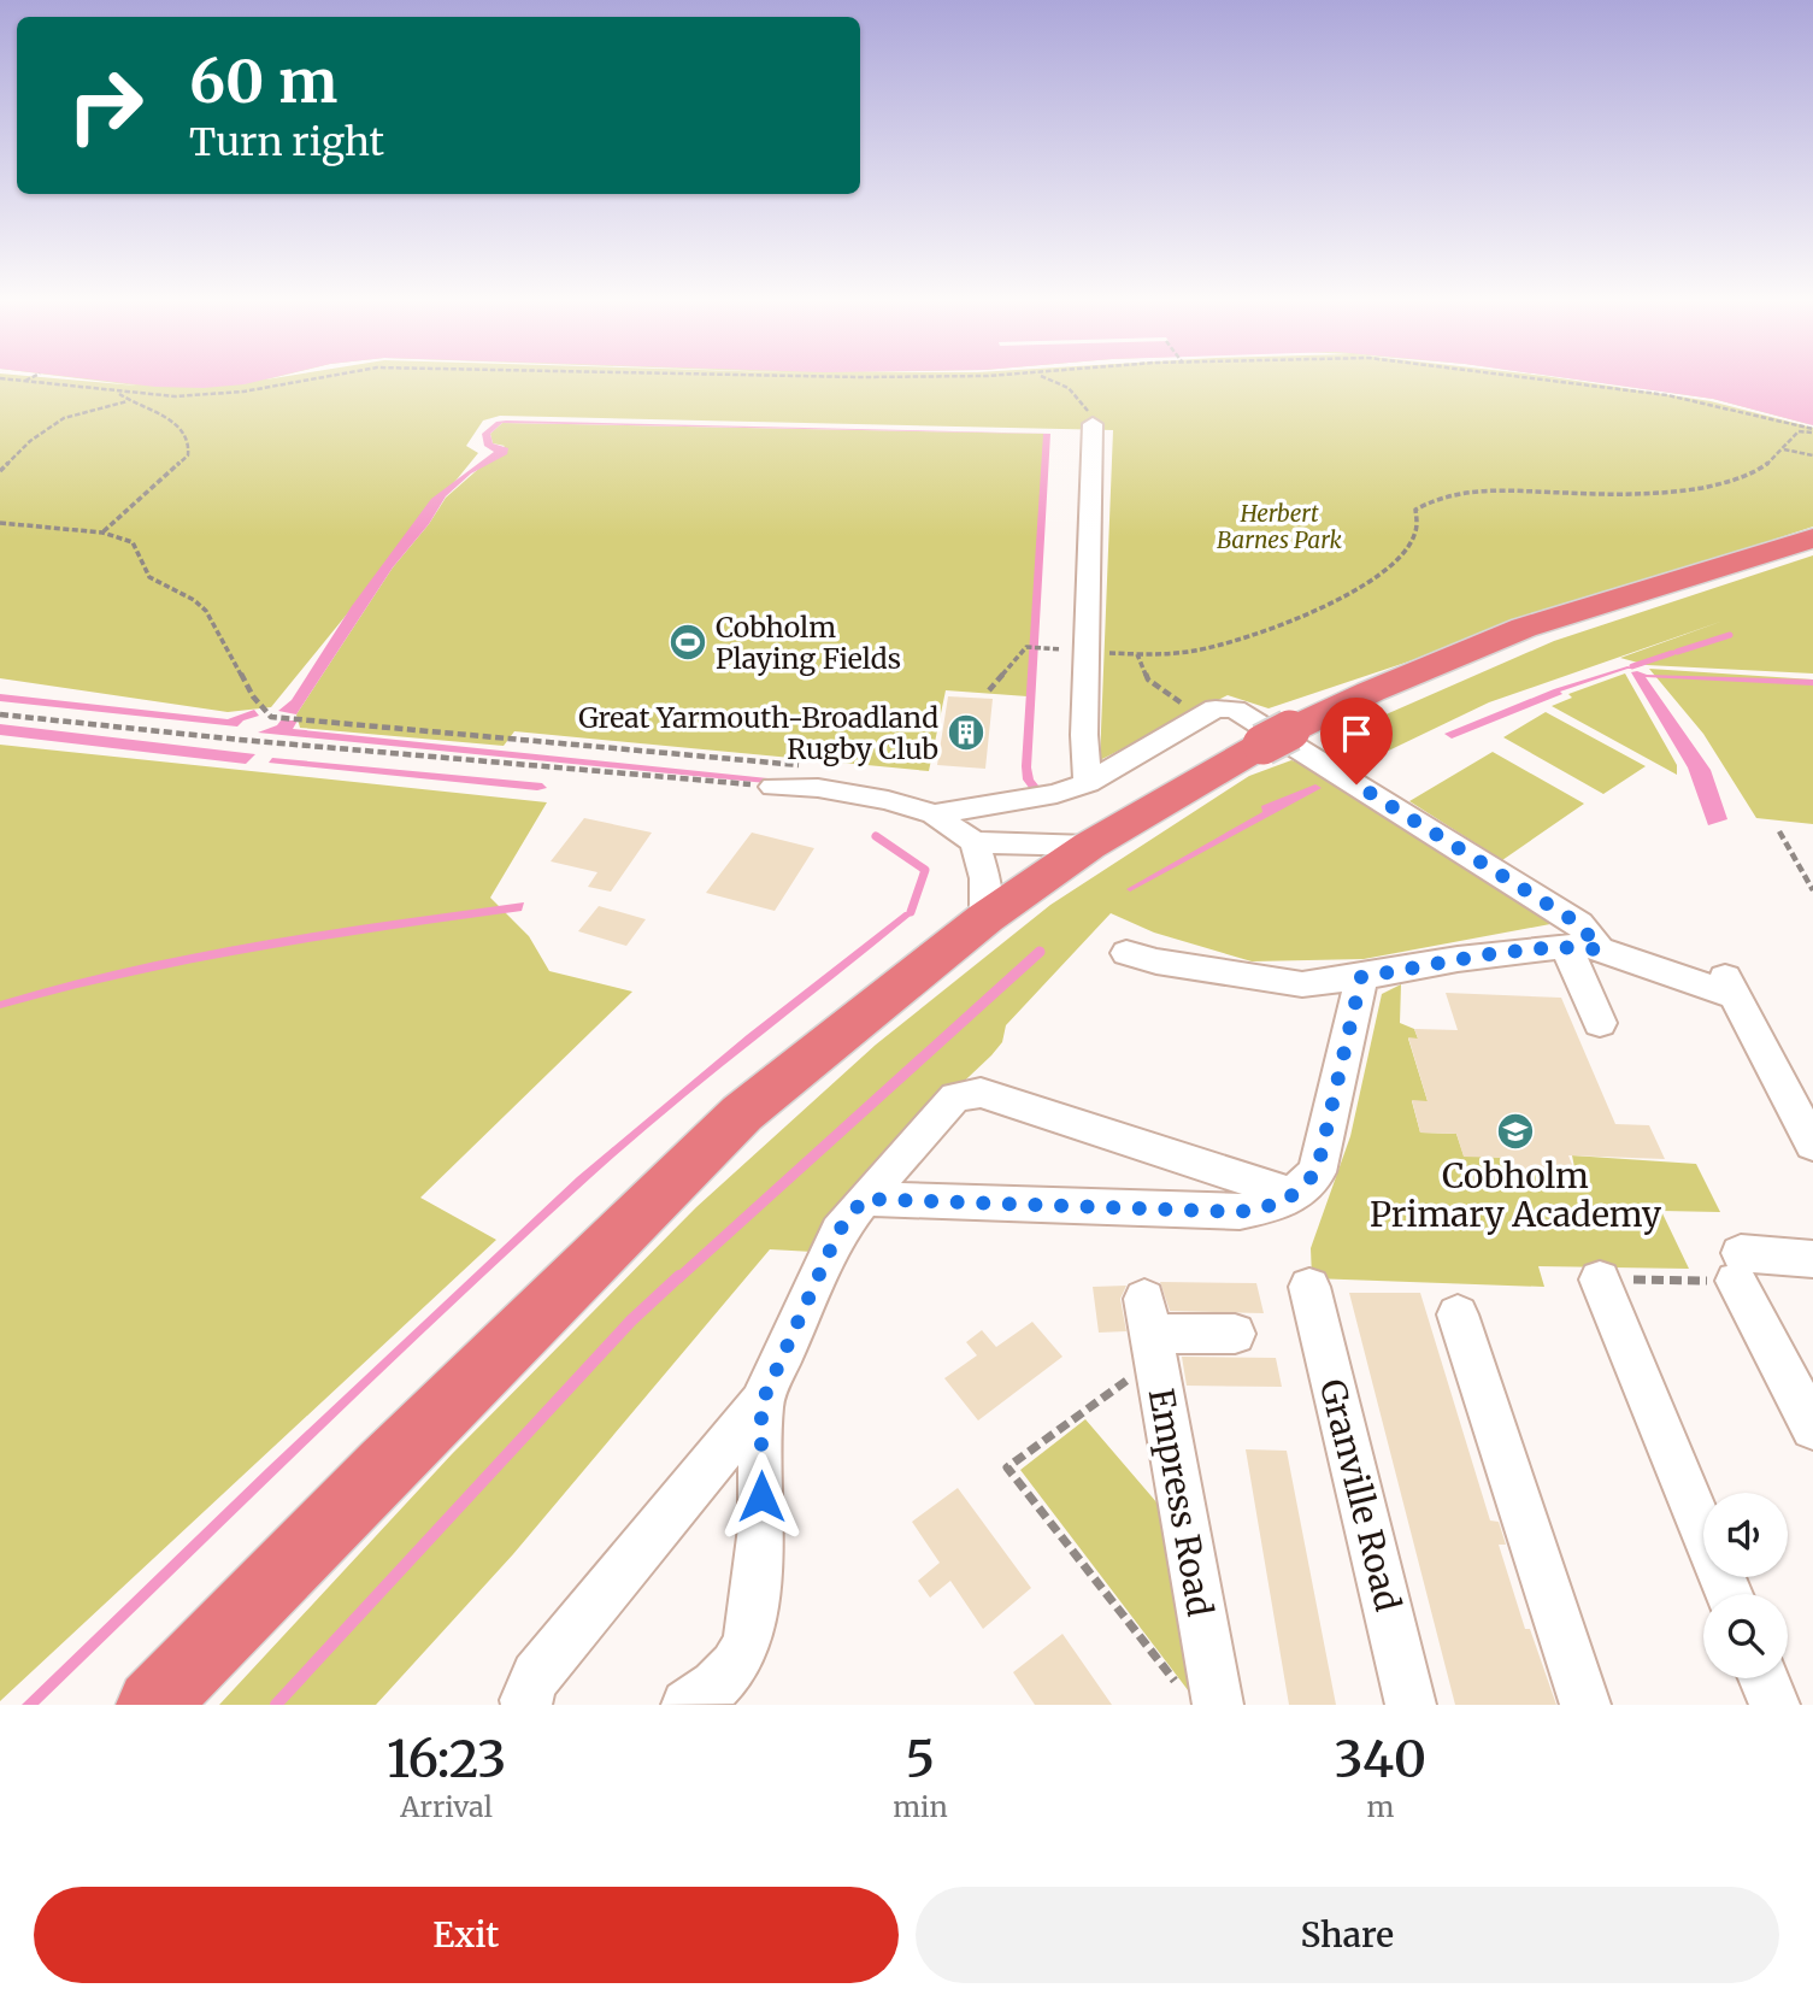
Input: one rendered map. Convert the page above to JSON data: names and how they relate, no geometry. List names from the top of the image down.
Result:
{
  "streets": {
    "street": ["Granville Road", "Empress Road"]
  },
  "parks": ["Herbert Barnes Park"],
  "places": {
    "sports": ["Cobholm Playing Fields"],
    "building": ["Great Yarmouth-Broadland Rugby Club"],
    "school or university": ["Cobholm Primary Academy"]
  },
  "page": {
    "turn": ["60 m", "Turn right"],
    "eta": [
      "16:23",
      "Arrival",
      "5",
      "min",
      "340",
      "m"
    ],
    "buttons": ["Exit", "Share"]
  }
}
